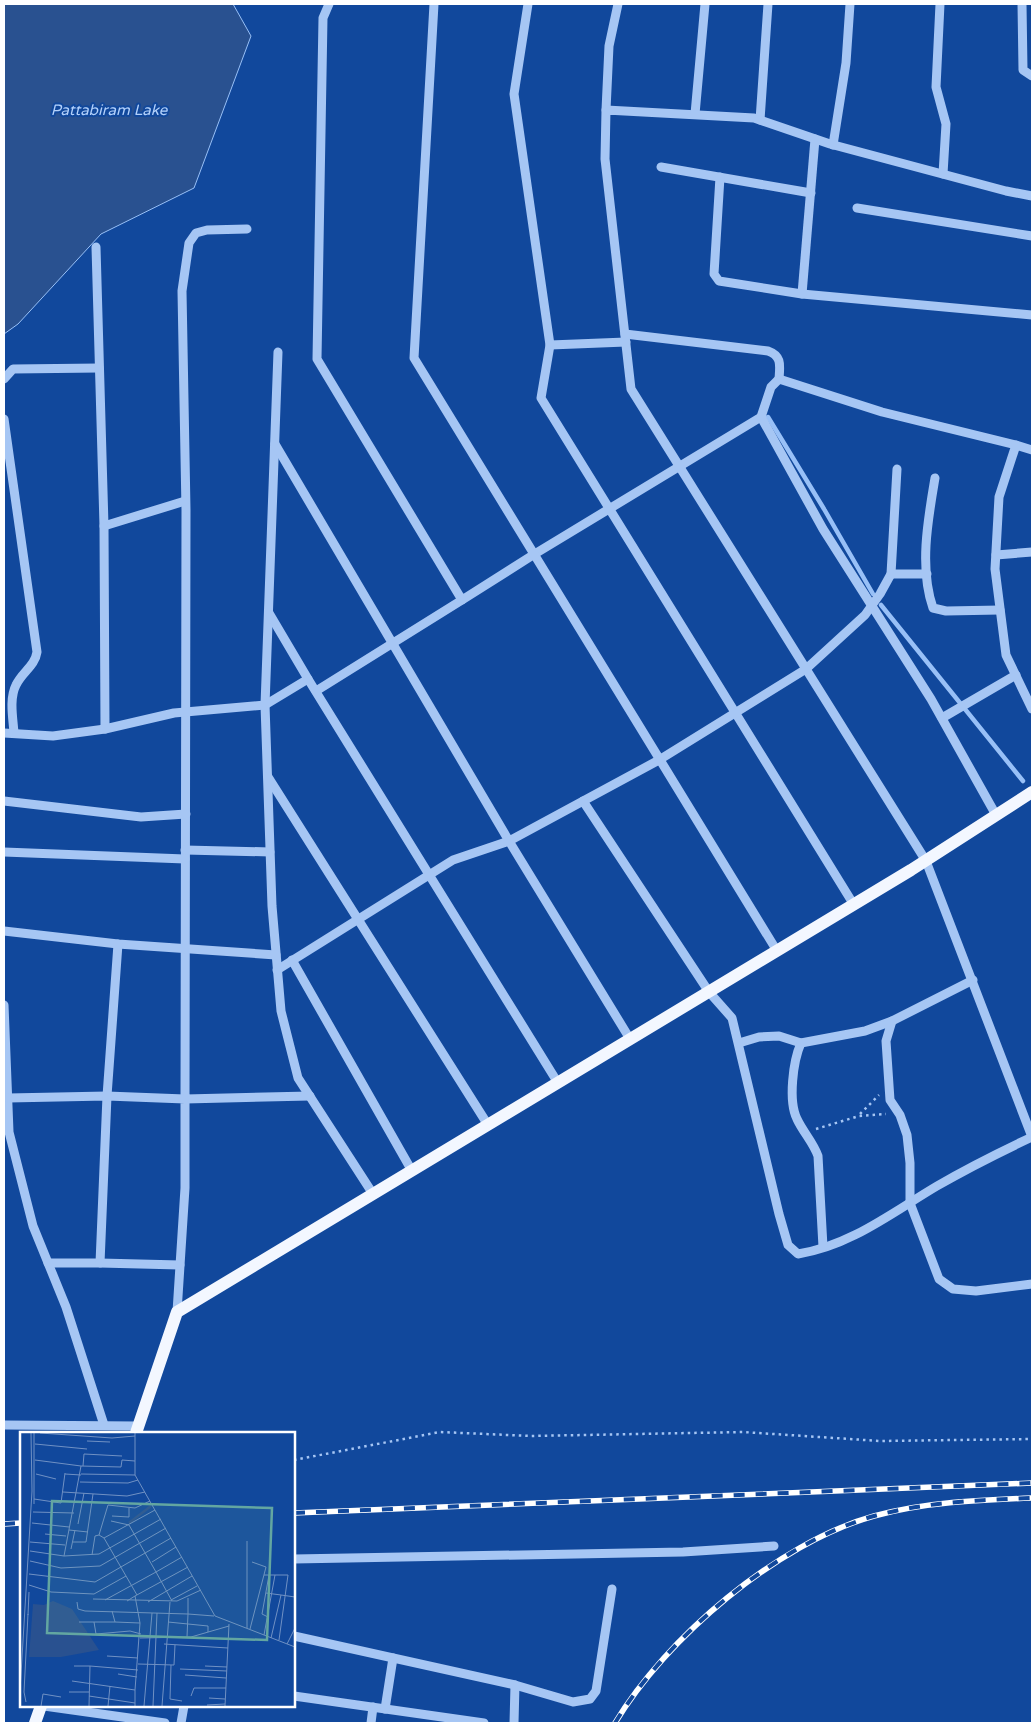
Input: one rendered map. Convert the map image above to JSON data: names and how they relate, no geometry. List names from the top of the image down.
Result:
{
  "water": ["Pattabiram Lake"]
}
